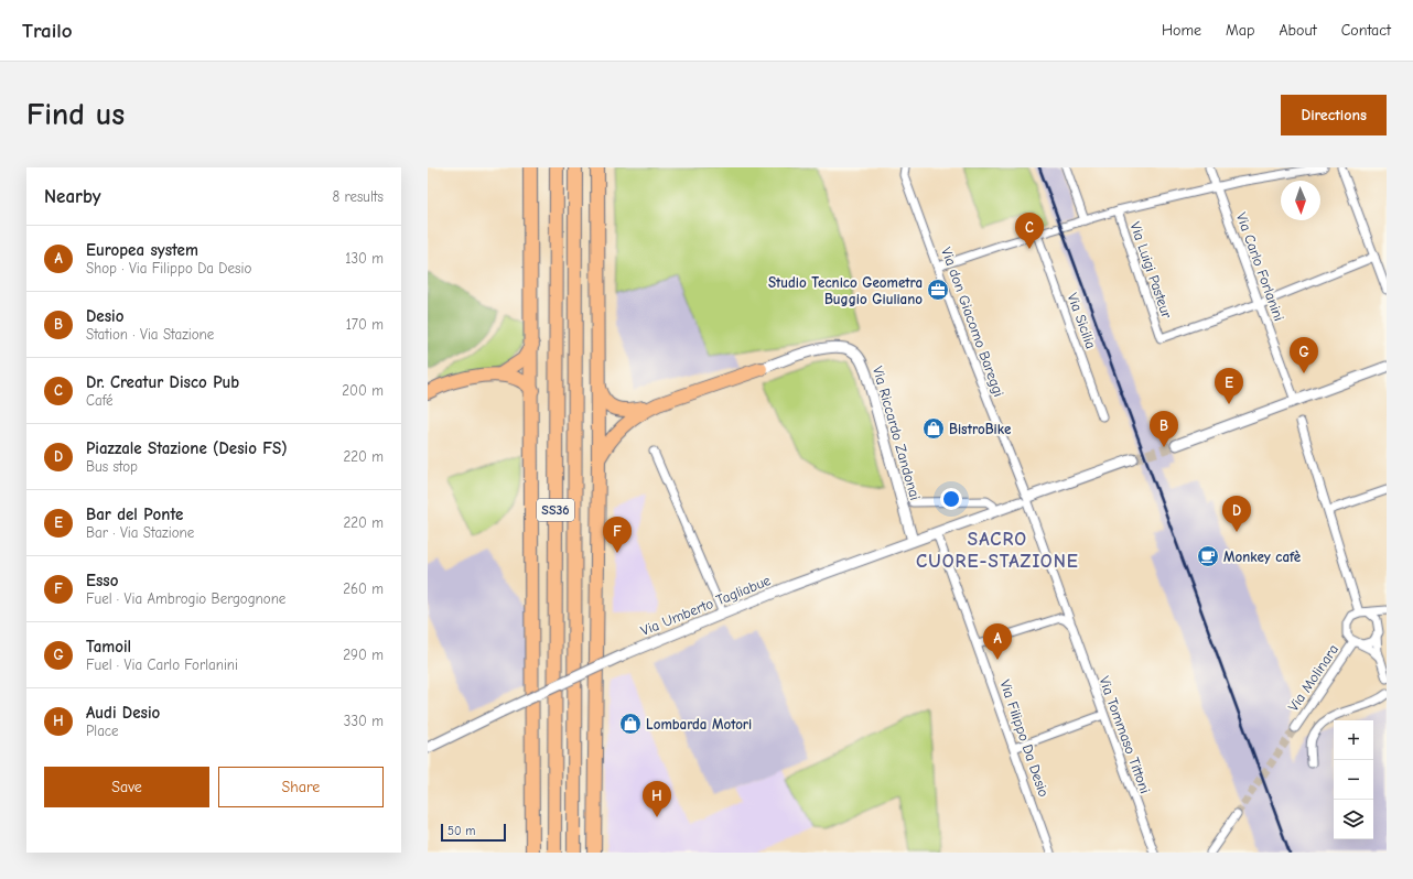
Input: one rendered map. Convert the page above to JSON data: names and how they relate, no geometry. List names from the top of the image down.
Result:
{
  "streets": {
    "highway": ["SS36"],
    "street": [
      "Via Carlo Forlanini",
      "Via Luigi Pasteur",
      "Via Sicilia",
      "Via don Giacomo Bareggi",
      "Via Riccardo Zandonai",
      "Via Umberto Tagliabue",
      "Via Molinara",
      "Via Tommaso Tittoni",
      "Via Filippo Da Desio"
    ]
  },
  "crossings": [
    ["Via Carlo Forlanini", "Via Luigi Pasteur"],
    ["Via don Giacomo Bareggi", "Via Umberto Tagliabue"],
    ["Via don Giacomo Bareggi", "Via Tommaso Tittoni"],
    ["Via Riccardo Zandonai", "Via Umberto Tagliabue"],
    ["Via Umberto Tagliabue", "Via Tommaso Tittoni"],
    ["Via Umberto Tagliabue", "Via Filippo Da Desio"]
  ],
  "districts": ["SACRO CUORE-STAZIONE"],
  "places": {
    "office": ["Studio Tecnico Geometra Buggio Giuliano"],
    "shop": ["BistroBike", "Lombarda Motori"],
    "cafe": ["Monkey cafè"]
  },
  "scale_bar": "50 m",
  "north": "bottom",
  "page": {
    "header": "Trailo",
    "nav": [
      "Home",
      "Map",
      "About",
      "Contact"
    ],
    "buttons": [
      "Directions",
      ["Save", "Share"]
    ],
    "title": "Find us",
    "heading": ["Nearby", "8 results"],
    "pins": [
      "C",
      "G",
      "E",
      "B",
      "D",
      "F",
      "A",
      "H"
    ],
    "list": [
      {
        "mark": "A",
        "name": "Europea system",
        "note": "Shop · Via Filippo Da Desio",
        "value": "130 m"
      },
      {
        "mark": "B",
        "name": "Desio",
        "note": "Station · Via Stazione",
        "value": "170 m"
      },
      {
        "mark": "C",
        "name": "Dr. Creatur Disco Pub",
        "note": "Café",
        "value": "200 m"
      },
      {
        "mark": "D",
        "name": "Piazzale Stazione (Desio FS)",
        "note": "Bus stop",
        "value": "220 m"
      },
      {
        "mark": "E",
        "name": "Bar del Ponte",
        "note": "Bar · Via Stazione",
        "value": "220 m"
      },
      {
        "mark": "F",
        "name": "Esso",
        "note": "Fuel · Via Ambrogio Bergognone",
        "value": "260 m"
      },
      {
        "mark": "G",
        "name": "Tamoil",
        "note": "Fuel · Via Carlo Forlanini",
        "value": "290 m"
      },
      {
        "mark": "H",
        "name": "Audi Desio",
        "note": "Place",
        "value": "330 m"
      }
    ],
    "map_buttons": ["+", "−"],
    "scale": "50 m"
  }
}
